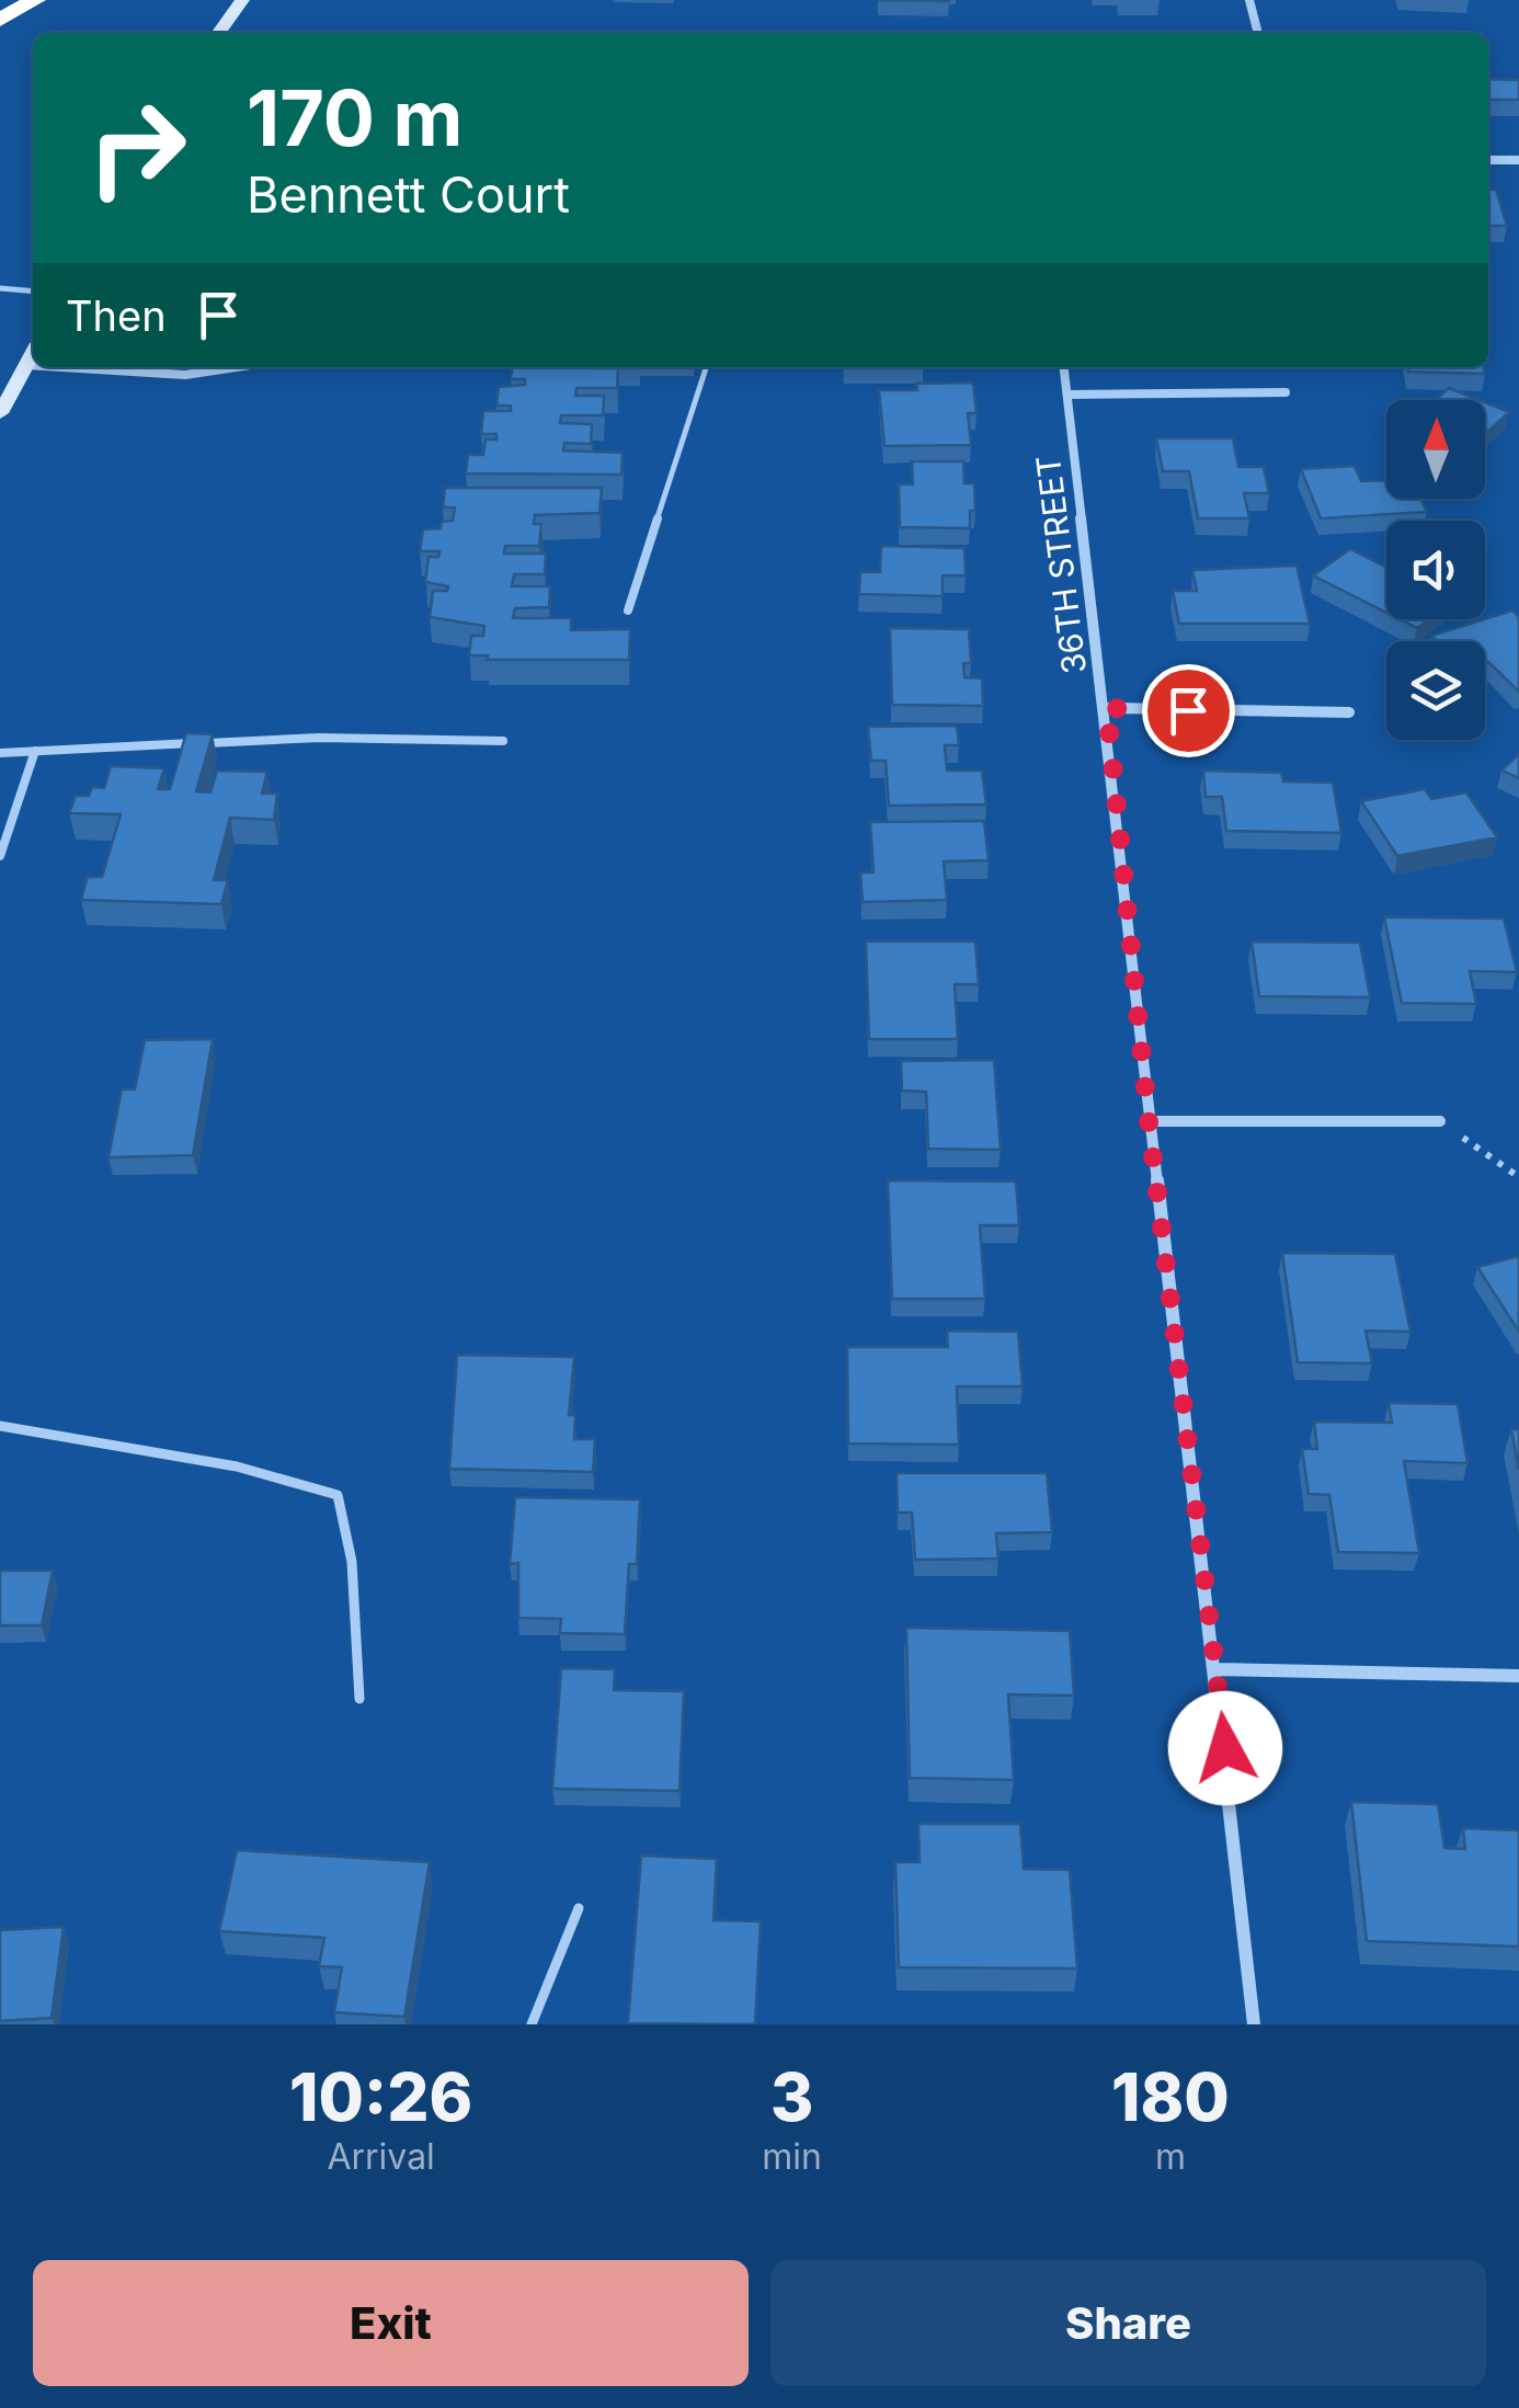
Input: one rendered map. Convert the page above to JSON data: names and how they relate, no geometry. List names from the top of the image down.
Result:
{
  "streets": {
    "street": ["36TH STREET"]
  },
  "north": "top",
  "page": {
    "turn": ["170 m", "Bennett Court"],
    "then": "Then",
    "eta": [
      "10:26",
      "Arrival",
      "3",
      "min",
      "180",
      "m"
    ],
    "buttons": ["Exit", "Share"]
  }
}
